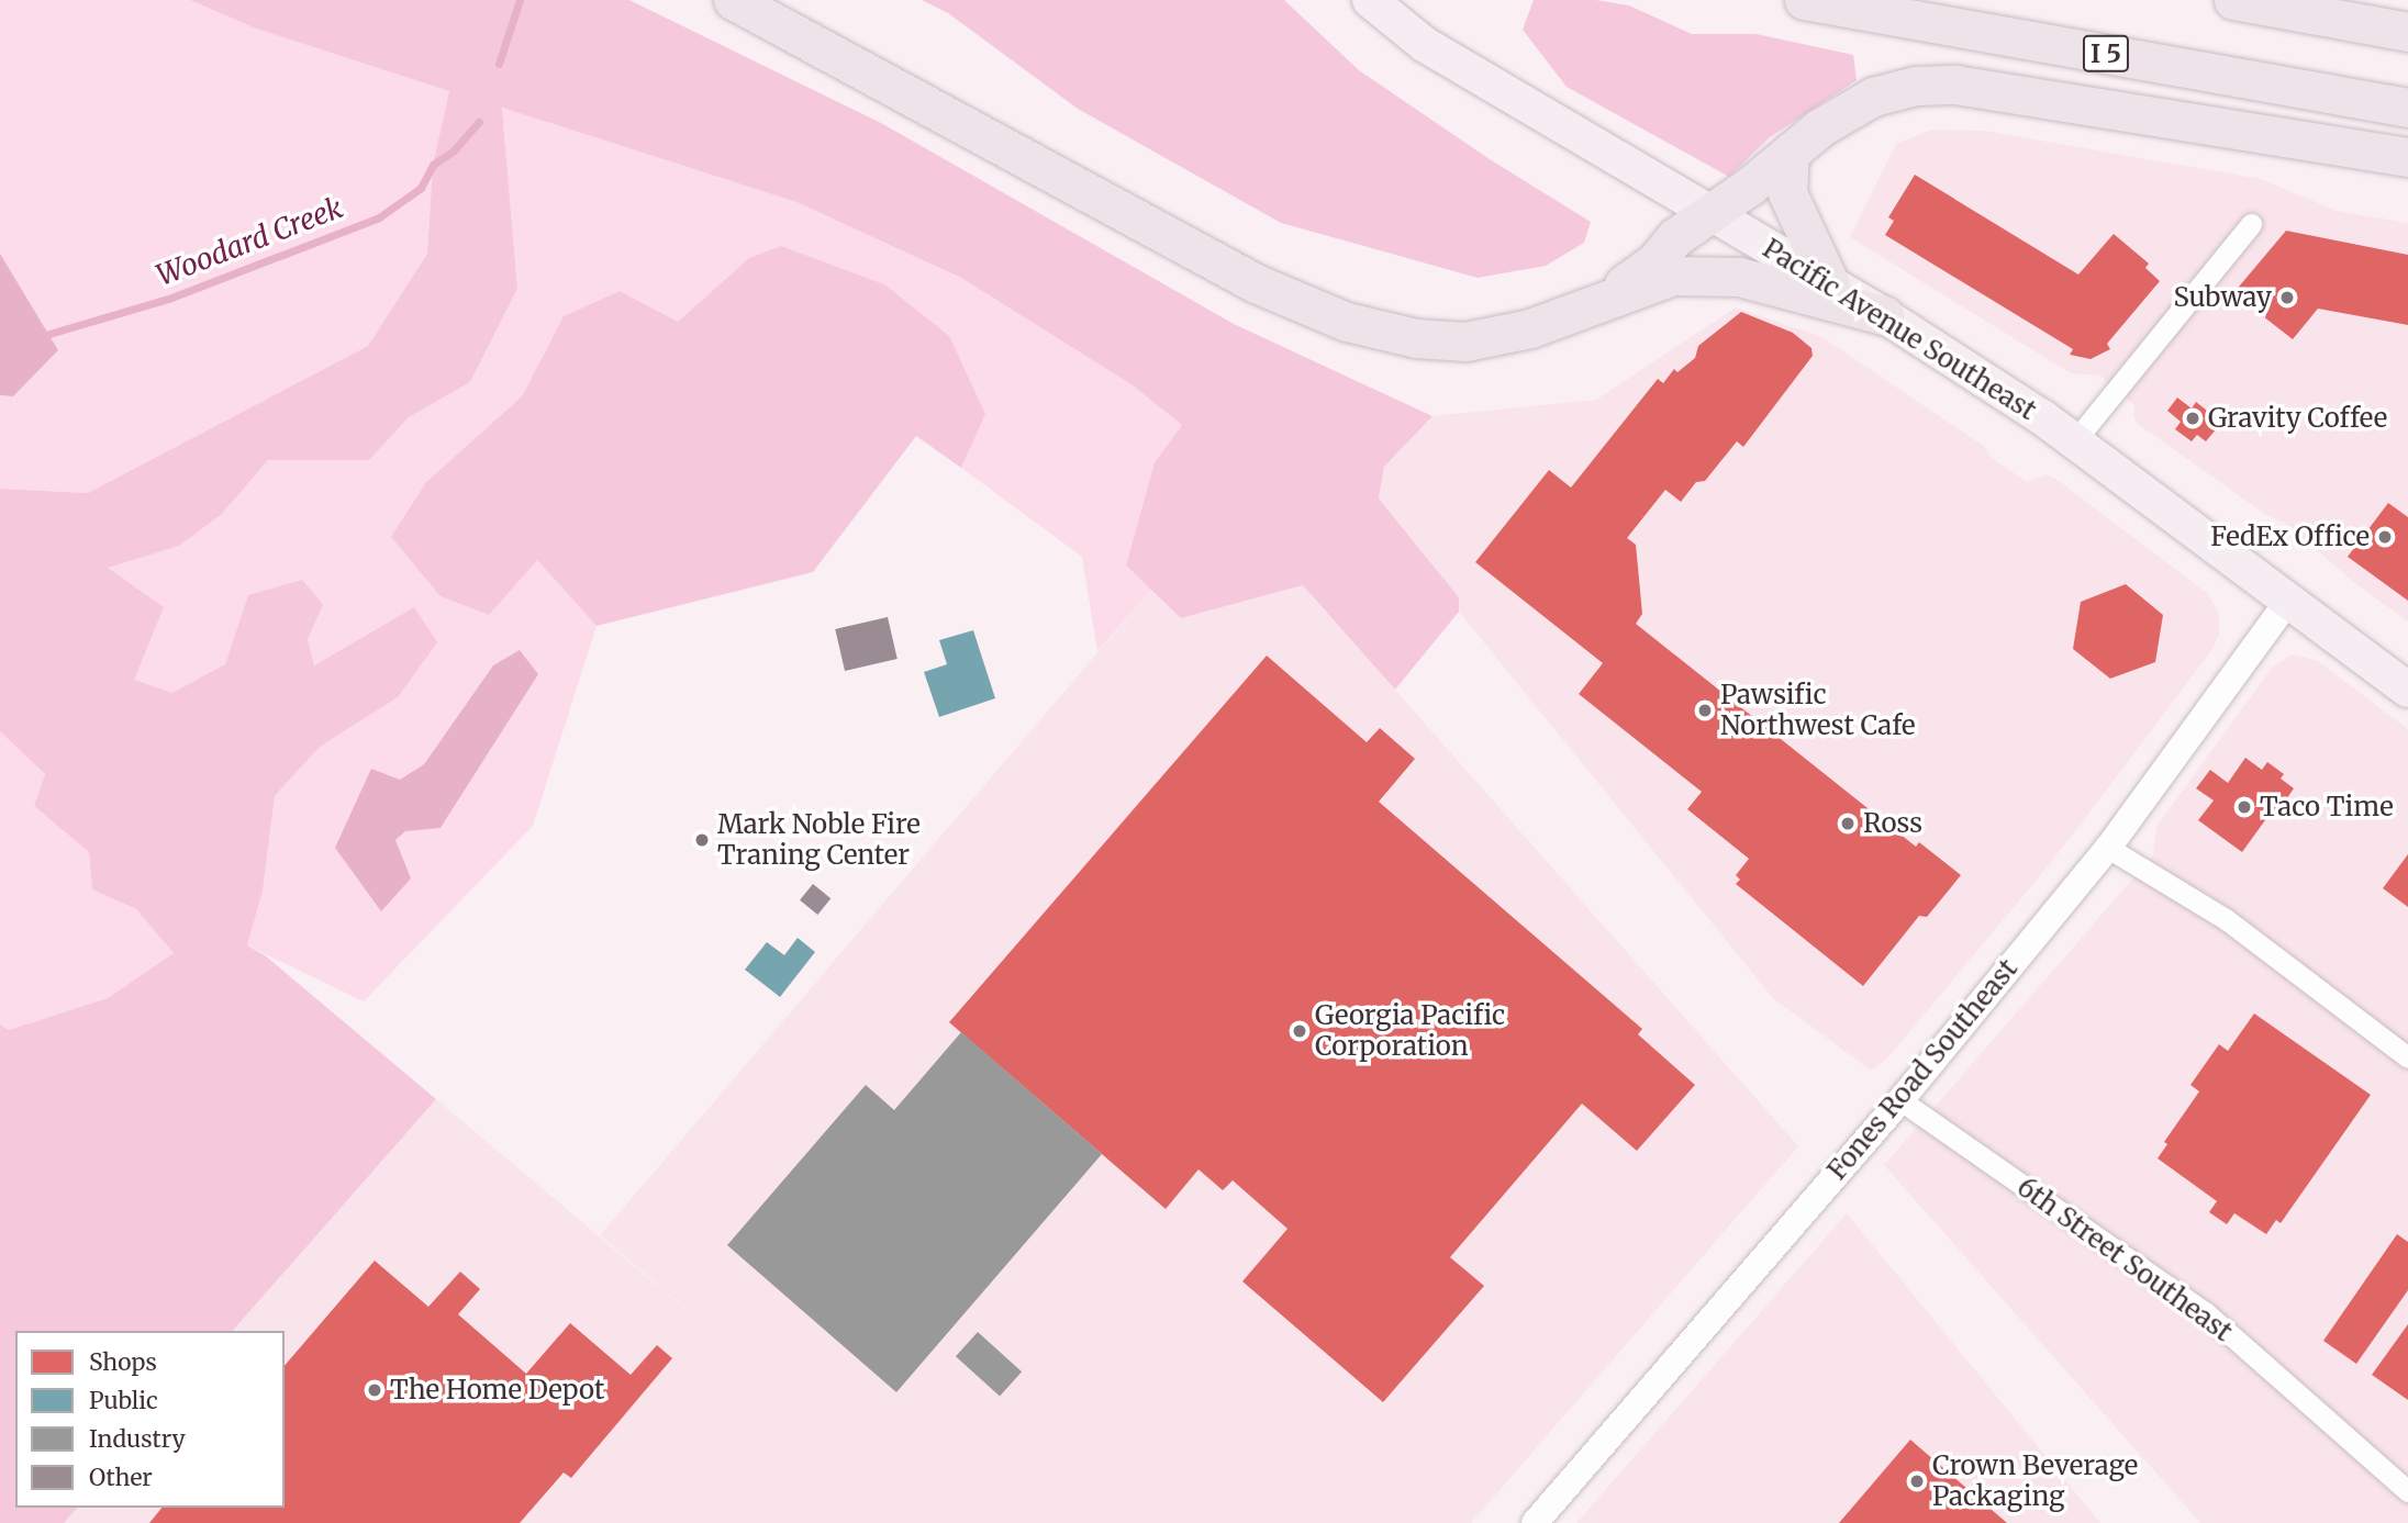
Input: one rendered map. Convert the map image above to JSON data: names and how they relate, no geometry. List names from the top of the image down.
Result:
{
  "streets": {
    "highway": ["I 5"],
    "main road": ["Pacific Avenue Southeast"],
    "street": ["Fones Road Southeast", "6th Street Southeast"]
  },
  "crossings": [
    ["Pacific Avenue Southeast", "Fones Road Southeast"],
    ["Fones Road Southeast", "6th Street Southeast"]
  ],
  "water": ["Woodard Creek"],
  "places": [
    "Subway",
    "Gravity Coffee",
    "FedEx Office",
    "Pawsific Northwest Cafe",
    "Taco Time",
    "Ross",
    "Mark Noble Fire Traning Center",
    "Georgia Pacific Corporation",
    "The Home Depot",
    "Crown Beverage Packaging"
  ],
  "legend": [
    "Shops",
    "Public",
    "Industry",
    "Other"
  ]
}
